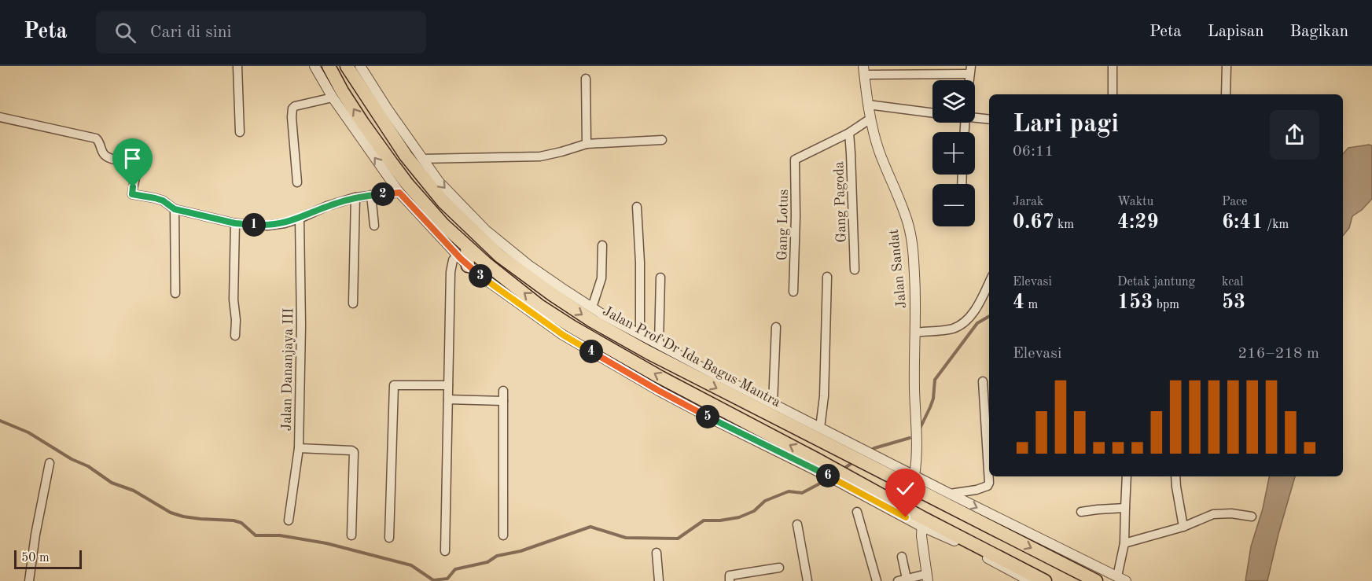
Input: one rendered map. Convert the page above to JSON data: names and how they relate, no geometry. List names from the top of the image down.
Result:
{
  "streets": {
    "highway": ["Jalan Prof Dr Ida Bagus Mantra"],
    "street": [
      "Gang Pagoda",
      "Gang Lotus",
      "Jalan Sandat",
      "Jalan Dananjaya III"
    ]
  },
  "crossings": [
    ["Gang Pagoda", "Gang Lotus"]
  ],
  "scale_bar": "50 m",
  "page": {
    "header": "Peta",
    "search": "Cari di sini",
    "nav": ["Peta", "Lapisan", "Bagikan"],
    "map_buttons": ["+", "−"],
    "heading": ["Lari pagi", "06:11"],
    "stats": [
      ["Jarak", "0.67 km"],
      ["Waktu", "4:29"],
      ["Pace", "6:41 /km"],
      ["Elevasi", "4 m"],
      ["Detak jantung", "153 bpm"],
      ["kcal", "53"]
    ],
    "pins": [
      "2",
      "1",
      "3",
      "4",
      "5",
      "6"
    ],
    "chart": ["Elevasi", "216–218 m"],
    "scale": "50 m"
  }
}
